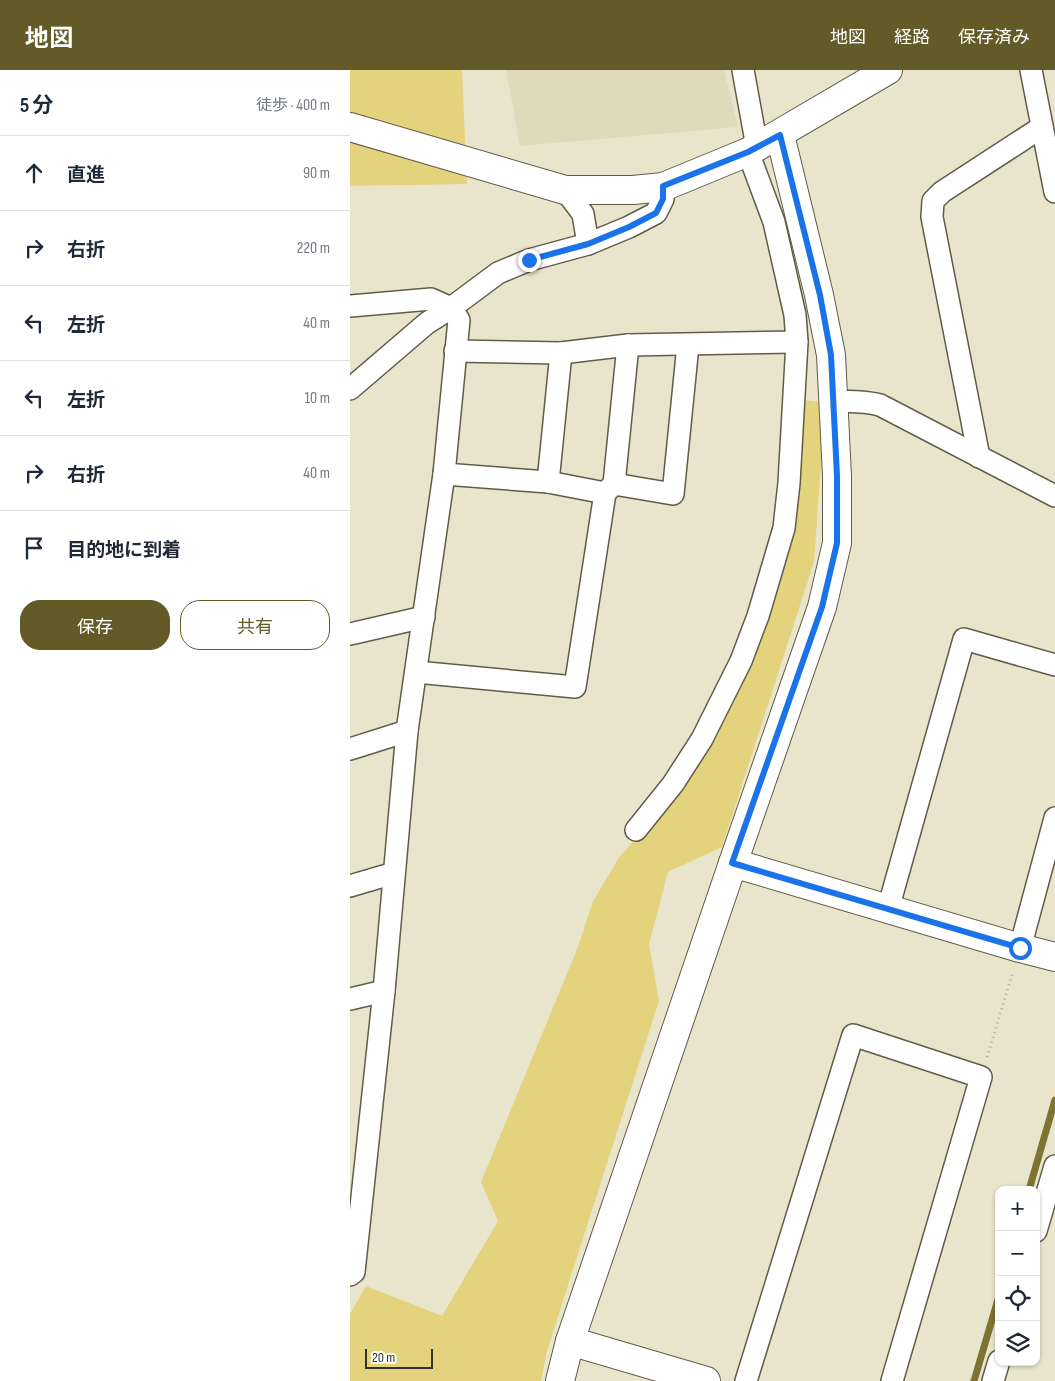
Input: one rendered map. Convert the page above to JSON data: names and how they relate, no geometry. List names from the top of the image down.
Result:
{
  "scale_bar": "20 m",
  "page": {
    "header": "地図",
    "nav": ["地図", "経路", "保存済み"],
    "heading": ["5 分", "徒歩 · 400 m"],
    "list": [
      ["直進", "90 m"],
      ["右折", "220 m"],
      ["左折", "40 m"],
      ["左折", "10 m"],
      ["右折", "40 m"],
      "目的地に到着"
    ],
    "buttons": ["保存", "共有"],
    "map_buttons": ["+", "−"],
    "scale": "20 m"
  }
}
